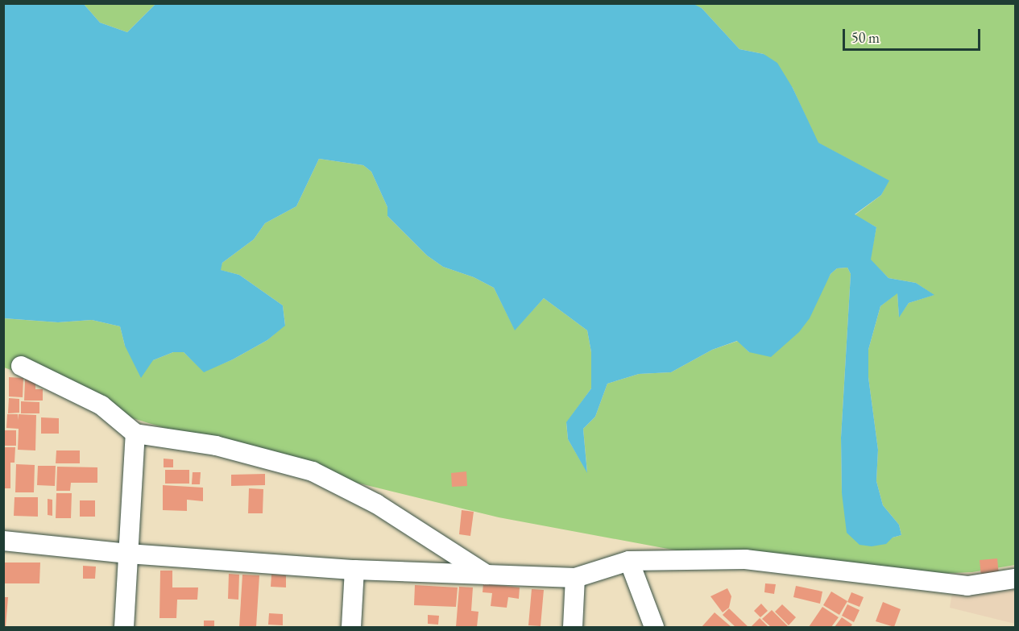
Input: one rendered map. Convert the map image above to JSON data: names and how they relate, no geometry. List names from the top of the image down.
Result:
{
  "scale_bar": "50 m"
}
